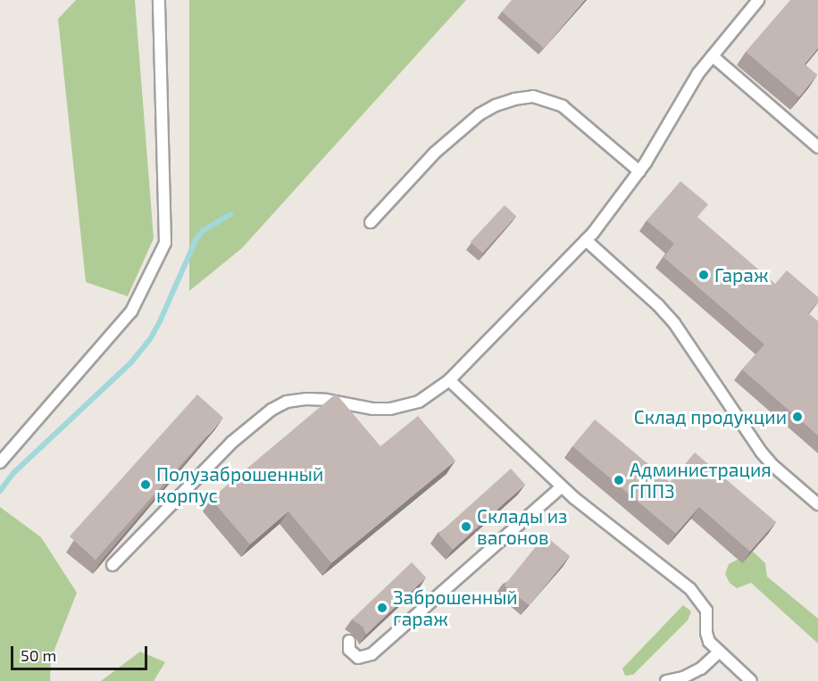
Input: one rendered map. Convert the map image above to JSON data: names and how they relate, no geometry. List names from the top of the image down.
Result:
{
  "places": [
    "Гараж",
    "Склад продукции",
    "Администрация ГППЗ",
    "Полузаброшенный корпус",
    "Склады из вагонов",
    "Заброшенный гараж"
  ],
  "scale_bar": "50 m"
}
